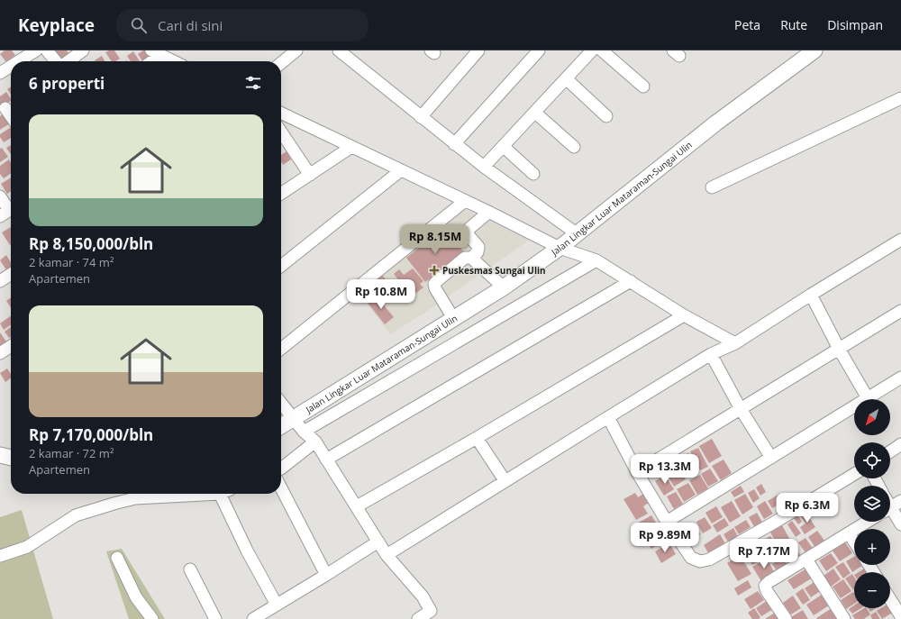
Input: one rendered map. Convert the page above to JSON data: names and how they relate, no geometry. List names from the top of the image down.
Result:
{
  "streets": {
    "main road": ["Jalan Lingkar Luar Mataraman-Sungai Ulin"]
  },
  "places": {
    "health": ["Puskesmas Sungai Ulin"]
  },
  "north": "bottom left",
  "page": {
    "header": "Keyplace",
    "search": "Cari di sini",
    "nav": ["Peta", "Rute", "Disimpan"],
    "heading": "6 properti",
    "list": [
      {
        "name": "Rp 8,150,000/bln",
        "note": "2 kamar · 74 m² · Apartemen"
      },
      {
        "name": "Rp 7,170,000/bln",
        "note": "2 kamar · 72 m² · Apartemen"
      }
    ],
    "price": [
      "Rp 8.15M",
      "Rp 10.8M",
      "Rp 13.3M",
      "Rp 6.3M",
      "Rp 9.89M",
      "Rp 7.17M"
    ],
    "map_buttons": ["+", "−"]
  }
}
